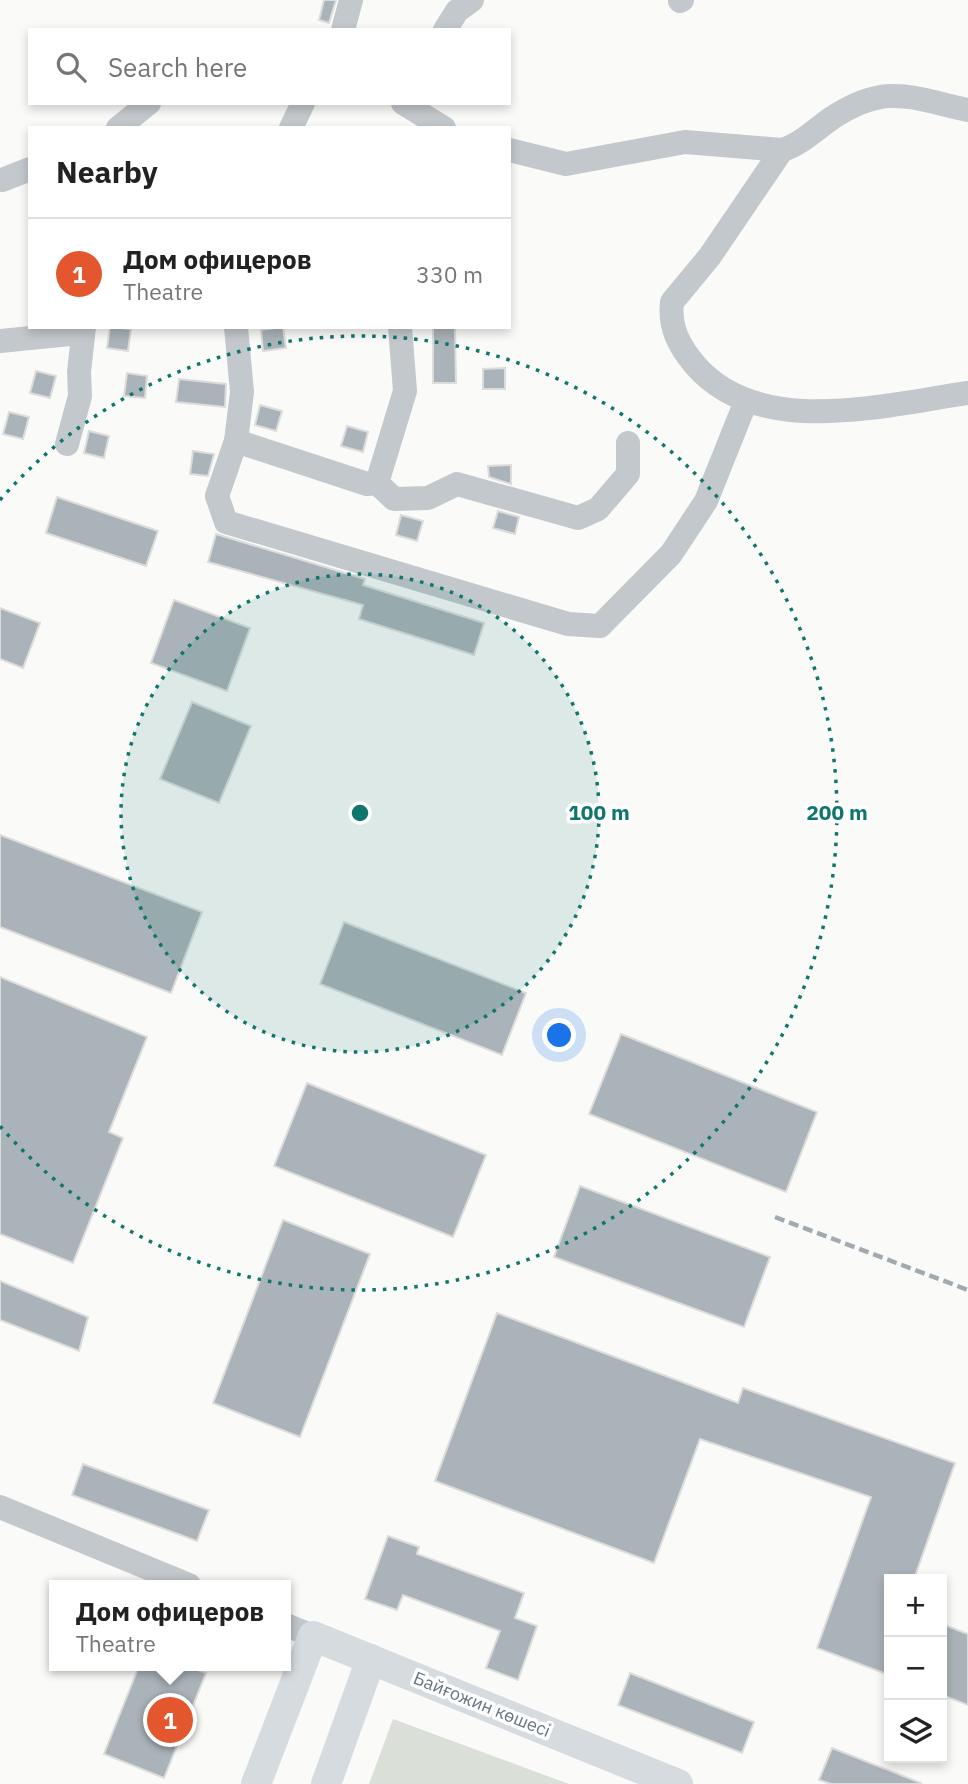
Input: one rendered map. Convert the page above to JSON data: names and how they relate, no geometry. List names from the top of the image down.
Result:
{
  "streets": {
    "main road": ["Байғожин көшесі"]
  },
  "page": {
    "search": "Search here",
    "heading": "Nearby",
    "list": [
      {
        "mark": "1",
        "name": "Дом офицеров",
        "note": "Theatre",
        "value": "330 m"
      }
    ],
    "map_buttons": ["+", "−"],
    "popup": ["Дом офицеров", "Theatre"],
    "pins": "1"
  },
  "rings": ["100 m", "200 m"]
}
